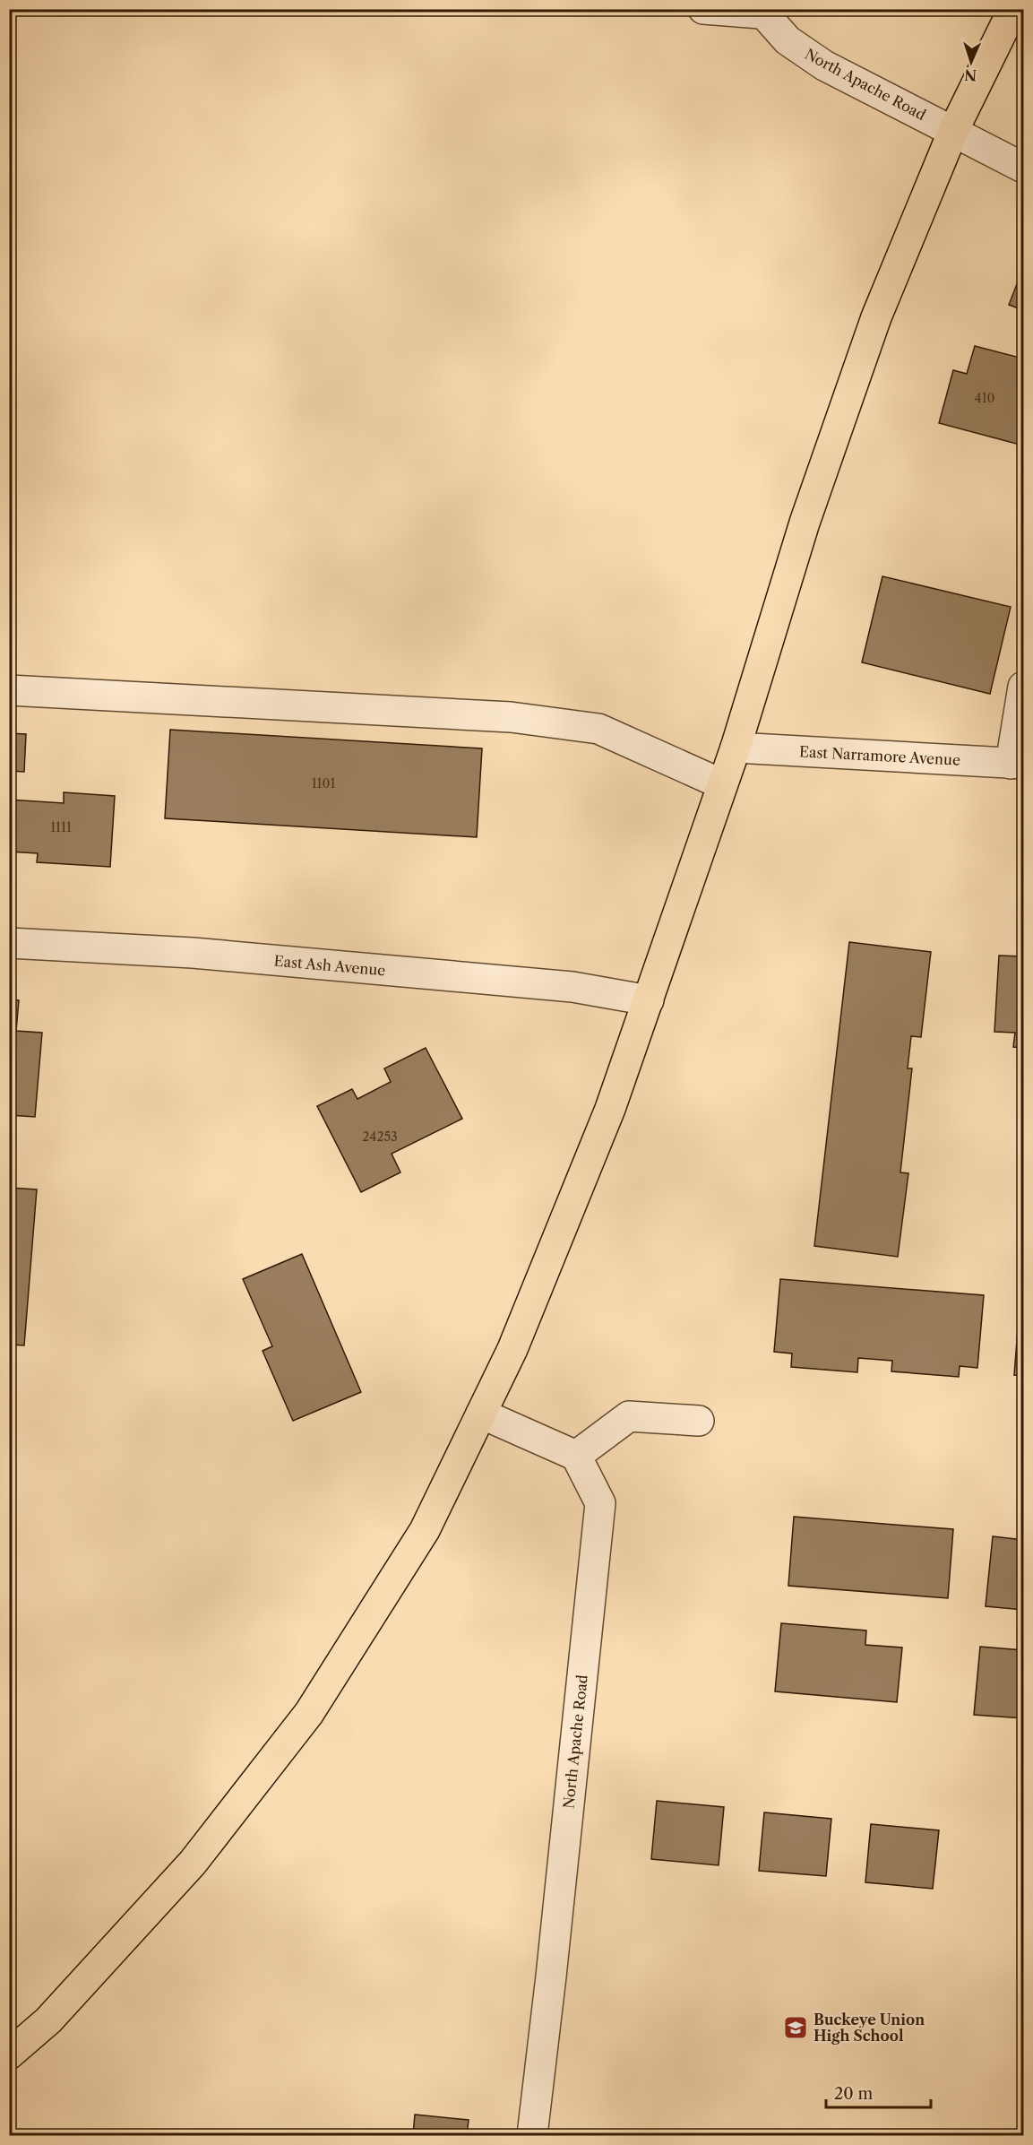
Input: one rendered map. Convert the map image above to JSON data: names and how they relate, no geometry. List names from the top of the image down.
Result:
{
  "streets": {
    "street": ["North Apache Road", "East Narramore Avenue", "East Ash Avenue"]
  },
  "places": {
    "school or university": ["Buckeye Union High School"]
  },
  "house_numbers": [
    "410",
    "1101",
    "1111",
    "24253"
  ],
  "scale_bar": "20 m",
  "north": "bottom"
}
